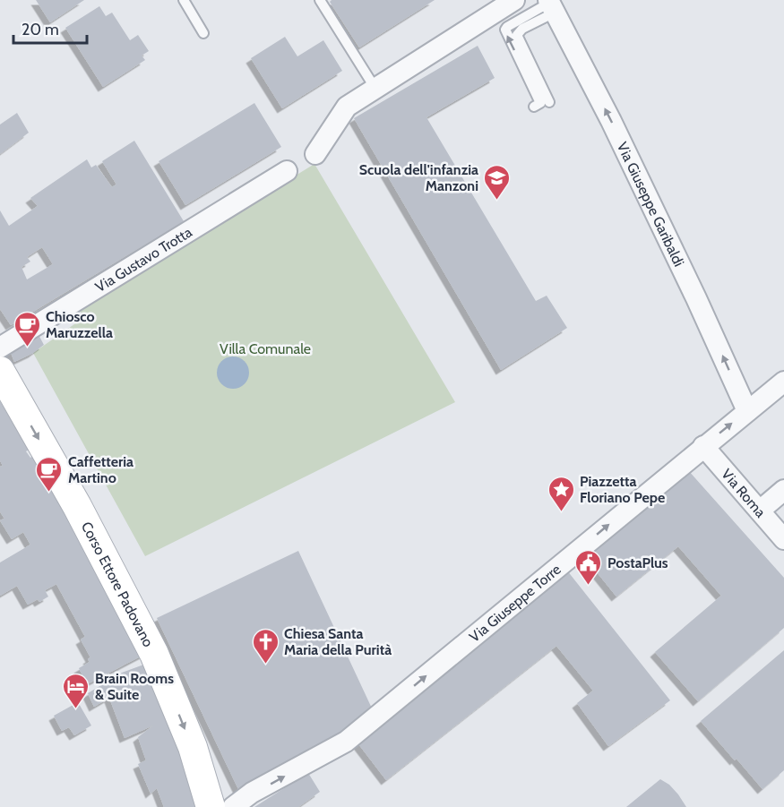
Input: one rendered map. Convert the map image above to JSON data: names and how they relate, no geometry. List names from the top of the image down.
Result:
{
  "streets": {
    "street": [
      "Via Giuseppe Garibaldi",
      "Via Gustavo Trotta",
      "Via Roma",
      "Corso Ettore Padovano",
      "Via Giuseppe Torre"
    ]
  },
  "crossings": [
    ["Via Giuseppe Garibaldi", "Via Giuseppe Torre"],
    ["Via Roma", "Via Giuseppe Torre"]
  ],
  "one_way": ["Via Giuseppe Garibaldi", "Corso Ettore Padovano", "Via Giuseppe Torre"],
  "parks": ["Villa Comunale"],
  "places": {
    "school or university": ["Scuola dell'infanzia Manzoni"],
    "cafe": ["Chiosco Maruzzella", "Caffetteria Martino"],
    "place": ["Piazzetta Floriano Pepe"],
    "public building": ["PostaPlus"],
    "church": ["Chiesa Santa Maria della Purità"],
    "hotel": ["Brain Rooms & Suite"]
  },
  "scale_bar": "20 m"
}
